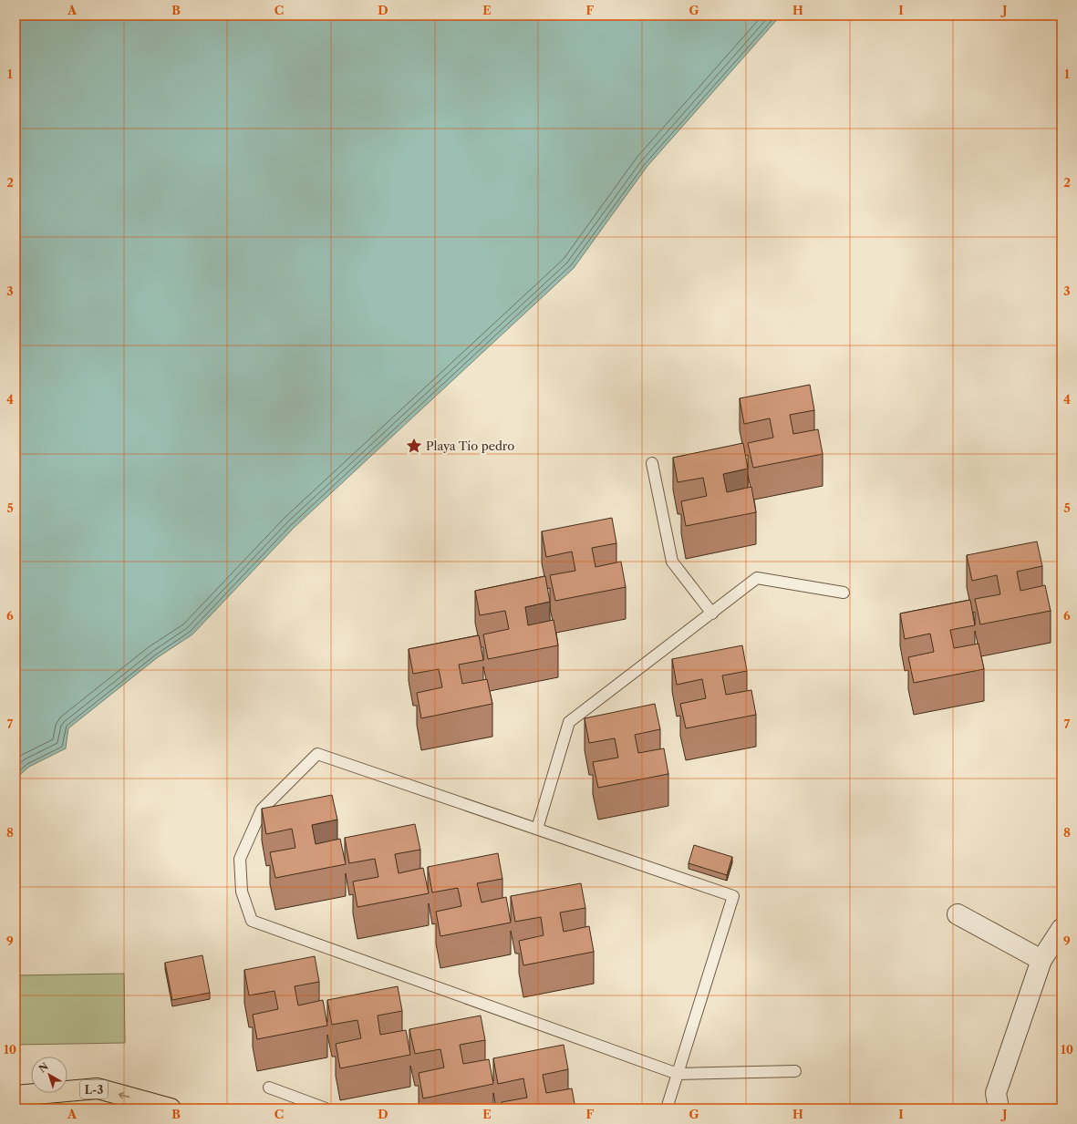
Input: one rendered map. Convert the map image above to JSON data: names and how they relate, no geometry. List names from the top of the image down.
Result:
{
  "streets": {
    "main road": ["L-3"]
  },
  "places": {
    "place": ["Playa Tío pedro"]
  },
  "north": "top left",
  "grid": {
    "columns": [
      "A",
      "B",
      "C",
      "D",
      "E",
      "F",
      "G",
      "H",
      "I",
      "J"
    ],
    "rows": [
      "1",
      "2",
      "3",
      "4",
      "5",
      "6",
      "7",
      "8",
      "9",
      "10"
    ]
  }
}
